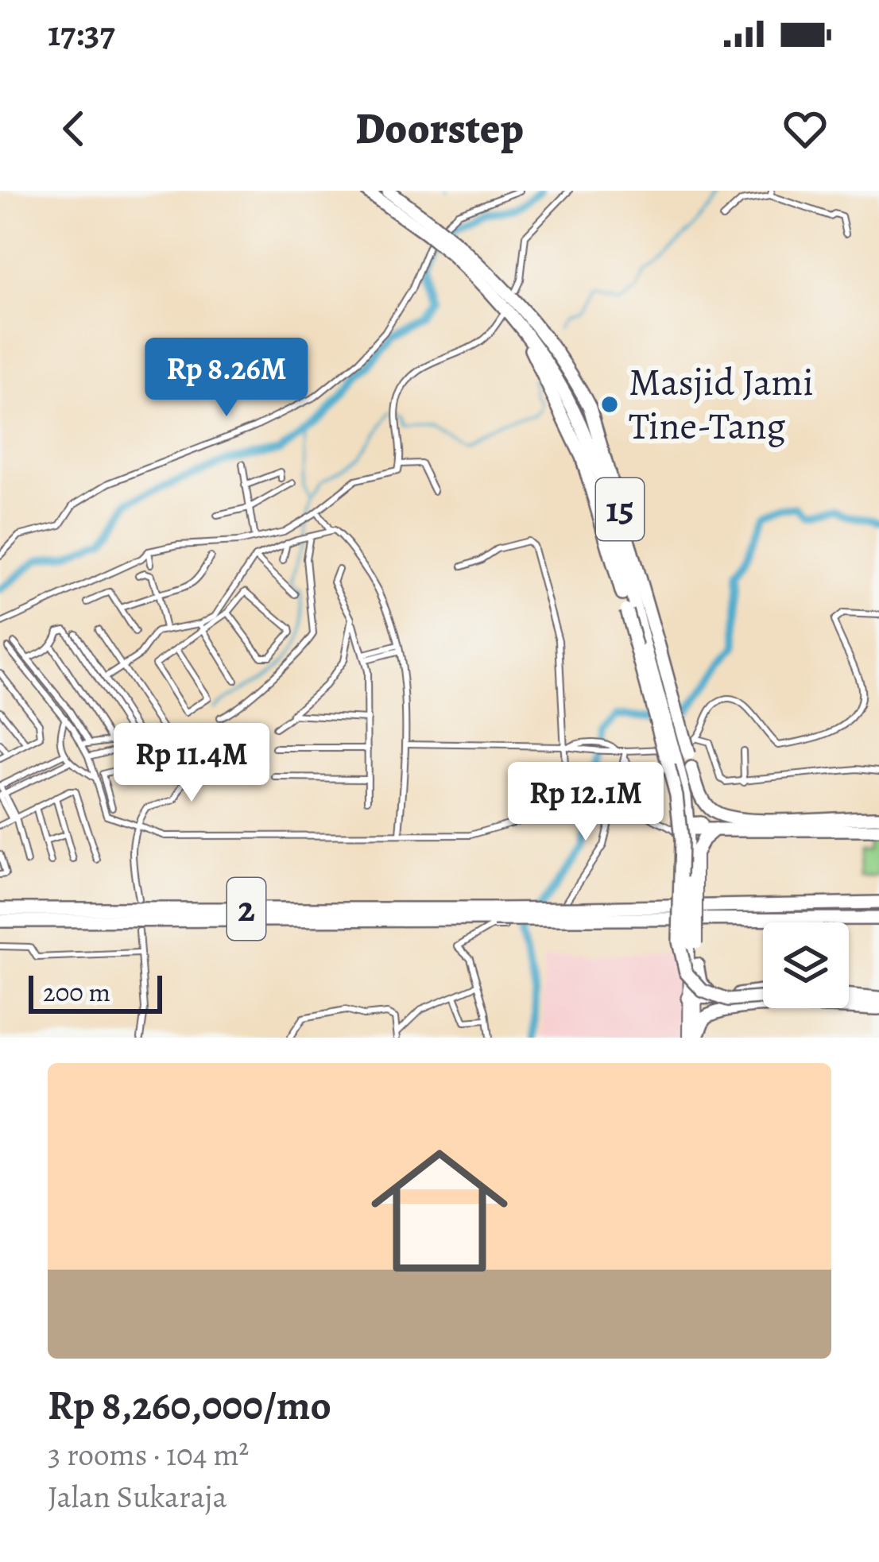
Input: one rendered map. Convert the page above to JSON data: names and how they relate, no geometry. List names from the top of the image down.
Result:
{
  "streets": {
    "highway": ["15", "2"]
  },
  "places": ["Masjid Jami Tine-Tang"],
  "scale_bar": "200 m",
  "page": {
    "status": "17:37",
    "header": "Doorstep",
    "price": ["Rp 8.26M", "Rp 11.4M", "Rp 12.1M"],
    "scale": "200 m",
    "list": [
      {
        "name": "Rp 8,260,000/mo",
        "note": "3 rooms · 104 m² · Jalan Sukaraja"
      }
    ]
  }
}
